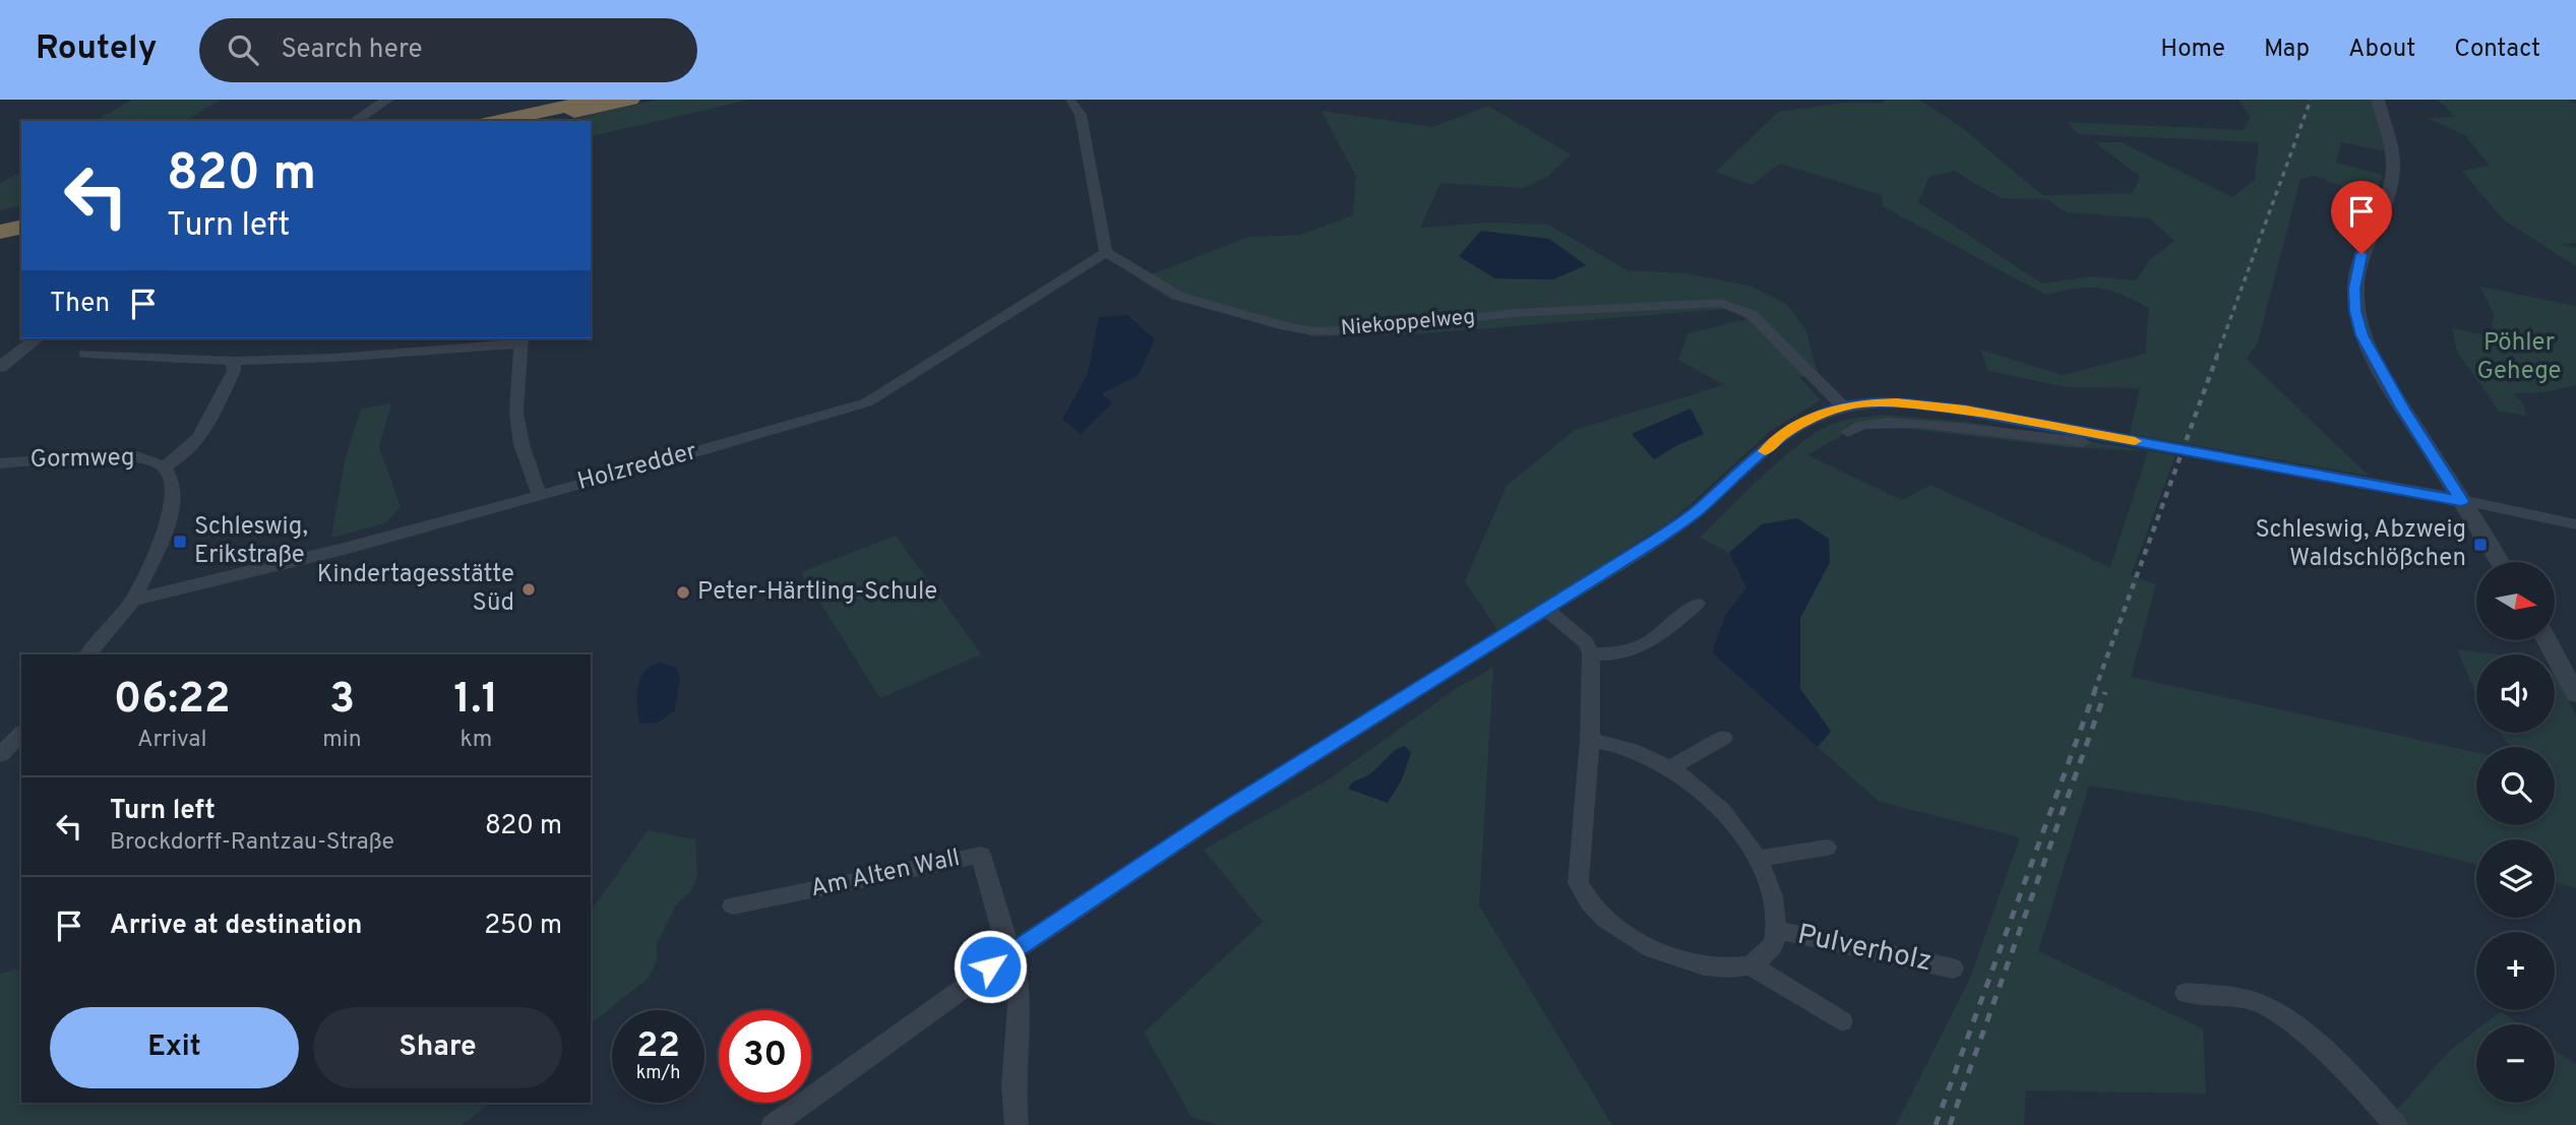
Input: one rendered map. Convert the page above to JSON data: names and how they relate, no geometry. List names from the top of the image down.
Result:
{
  "streets": {
    "street": [
      "Niekoppelweg",
      "Gormweg",
      "Holzredder",
      "Am Alten Wall",
      "Pulverholz"
    ]
  },
  "crossings": [
    ["Niekoppelweg", "Holzredder"]
  ],
  "parks": ["Pöhler Gehege"],
  "places": {
    "transit": ["Schleswig, Erikstraße", "Schleswig, Abzweig Waldschlößchen"],
    "other": ["Kindertagesstätte Süd", "Peter-Härtling-Schule"]
  },
  "north": "right",
  "page": {
    "header": "Routely",
    "search": "Search here",
    "nav": [
      "Home",
      "Map",
      "About",
      "Contact"
    ],
    "turn": ["820 m", "Turn left"],
    "then": "Then",
    "map_buttons": ["+", "−"],
    "eta": [
      "06:22",
      "Arrival",
      "3",
      "min",
      "1.1",
      "km"
    ],
    "list": [
      {
        "name": "Turn left",
        "note": "Brockdorff-Rantzau-Straße",
        "value": "820 m"
      },
      {
        "name": "Arrive at destination",
        "value": "250 m"
      }
    ],
    "buttons": ["Exit", "Share"],
    "speed": "22 km/h",
    "limit": "30"
  }
}
